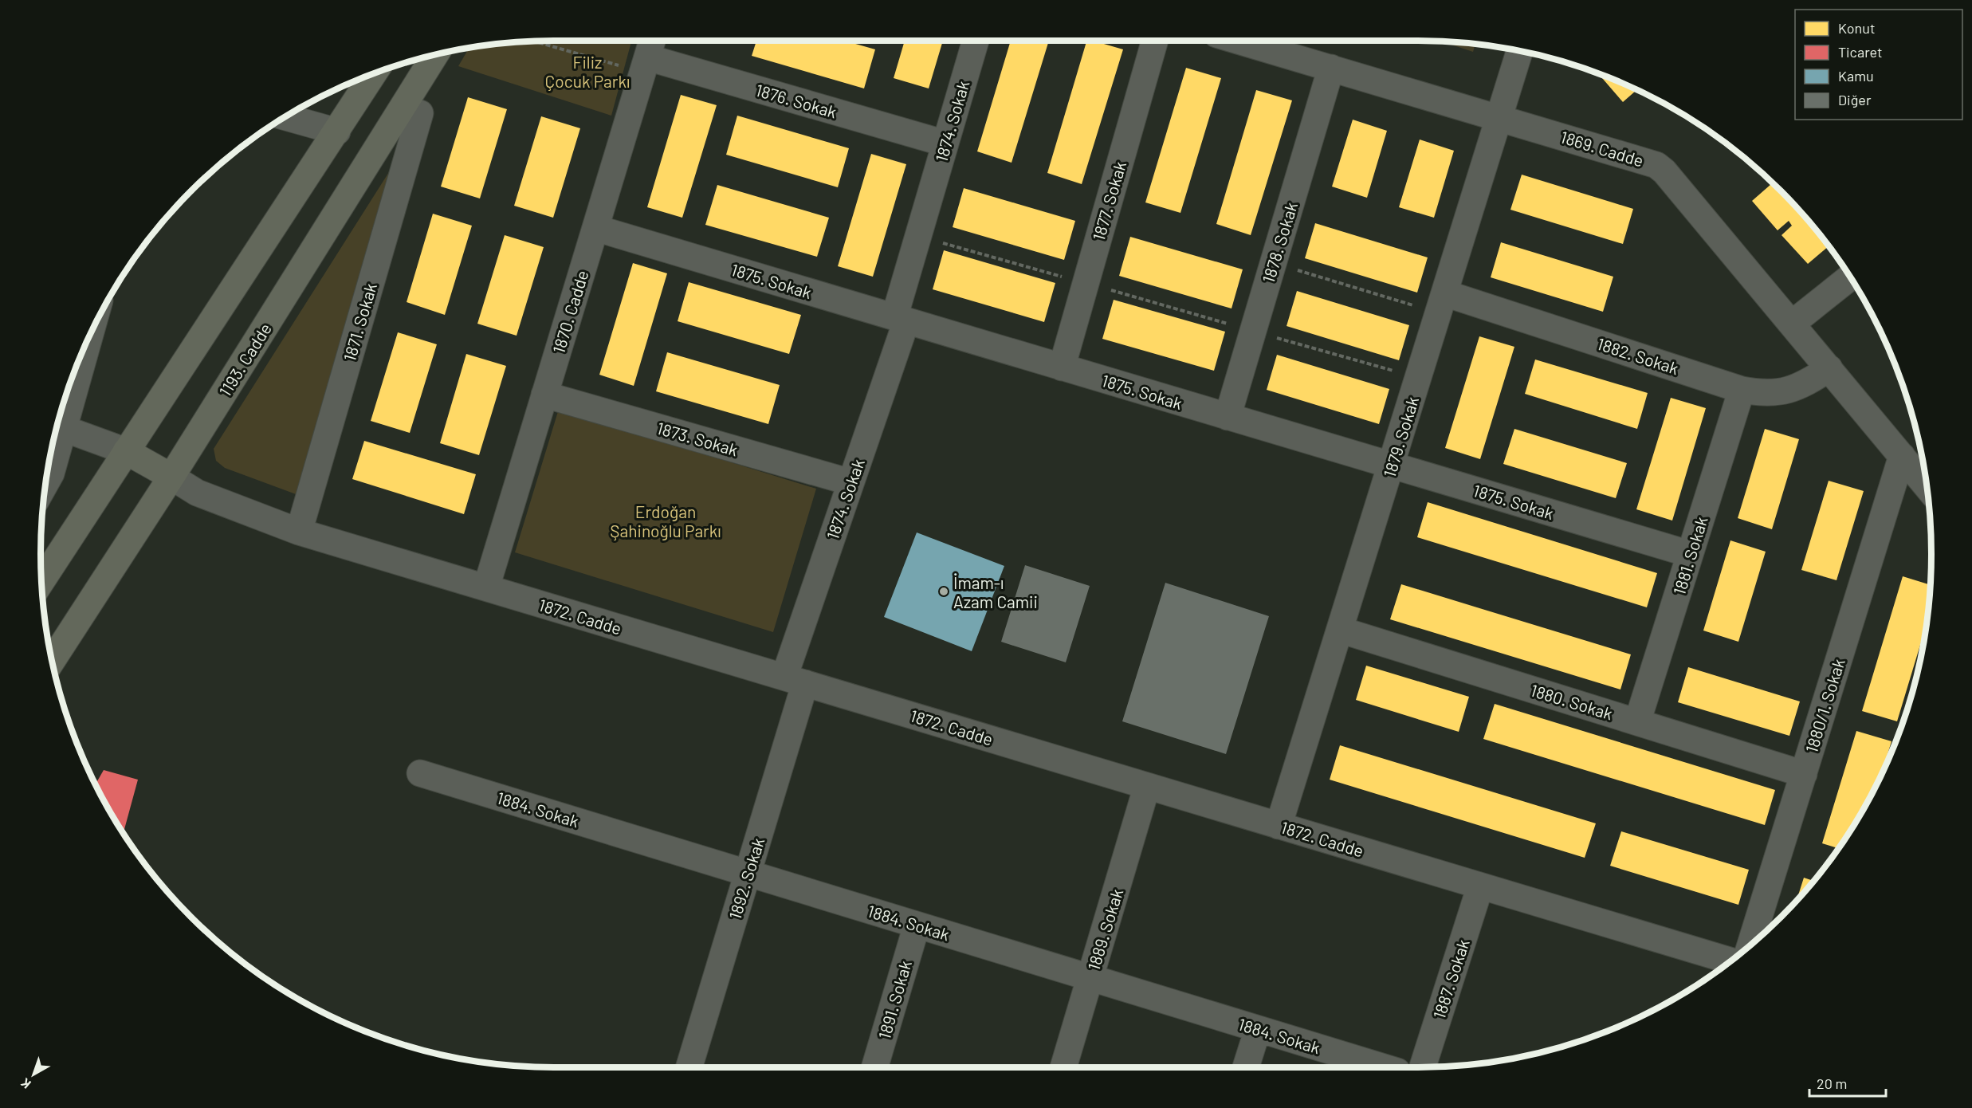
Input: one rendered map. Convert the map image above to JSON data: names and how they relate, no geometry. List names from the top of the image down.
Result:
{
  "streets": {
    "main road": ["1193. Cadde"],
    "street": [
      "1876. Sokak",
      "1874. Sokak",
      "1869. Cadde",
      "1877. Sokak",
      "1878. Sokak",
      "1875. Sokak",
      "1870. Cadde",
      "1871. Sokak",
      "1882. Sokak",
      "1879. Sokak",
      "1873. Sokak",
      "1881. Sokak",
      "1872. Cadde",
      "1880. Sokak",
      "1880/1. Sokak",
      "1884. Sokak",
      "1892. Sokak",
      "1889. Sokak",
      "1887. Sokak",
      "1891. Sokak"
    ]
  },
  "crossings": [
    ["1876. Sokak", "1874. Sokak"],
    ["1876. Sokak", "1870. Cadde"],
    ["1874. Sokak", "1875. Sokak"],
    ["1874. Sokak", "1873. Sokak"],
    ["1874. Sokak", "1872. Cadde"],
    ["1874. Sokak", "1892. Sokak"],
    ["1869. Cadde", "1878. Sokak"],
    ["1869. Cadde", "1882. Sokak"],
    ["1869. Cadde", "1879. Sokak"],
    ["1869. Cadde", "1880/1. Sokak"],
    ["1877. Sokak", "1875. Sokak"],
    ["1878. Sokak", "1875. Sokak"],
    ["1875. Sokak", "1870. Cadde"],
    ["1875. Sokak", "1879. Sokak"],
    ["1875. Sokak", "1881. Sokak"],
    ["1870. Cadde", "1873. Sokak"],
    ["1870. Cadde", "1872. Cadde"],
    ["1871. Sokak", "1872. Cadde"],
    ["1882. Sokak", "1879. Sokak"],
    ["1882. Sokak", "1881. Sokak"],
    ["1193. Cadde", "1872. Cadde"],
    ["1879. Sokak", "1872. Cadde"],
    ["1879. Sokak", "1880. Sokak"],
    ["1881. Sokak", "1880. Sokak"],
    ["1872. Cadde", "1892. Sokak"],
    ["1872. Cadde", "1889. Sokak"],
    ["1872. Cadde", "1887. Sokak"],
    ["1880. Sokak", "1880/1. Sokak"],
    ["1884. Sokak", "1892. Sokak"],
    ["1884. Sokak", "1889. Sokak"],
    ["1884. Sokak", "1891. Sokak"]
  ],
  "parks": ["Filiz Çocuk Parkı", "Erdoğan Şahinoğlu Parkı"],
  "places": ["İmam-ı Azam Camii"],
  "legend": [
    "Konut",
    "Ticaret",
    "Kamu",
    "Diğer"
  ],
  "scale_bar": "20 m",
  "north": "bottom left"
}
